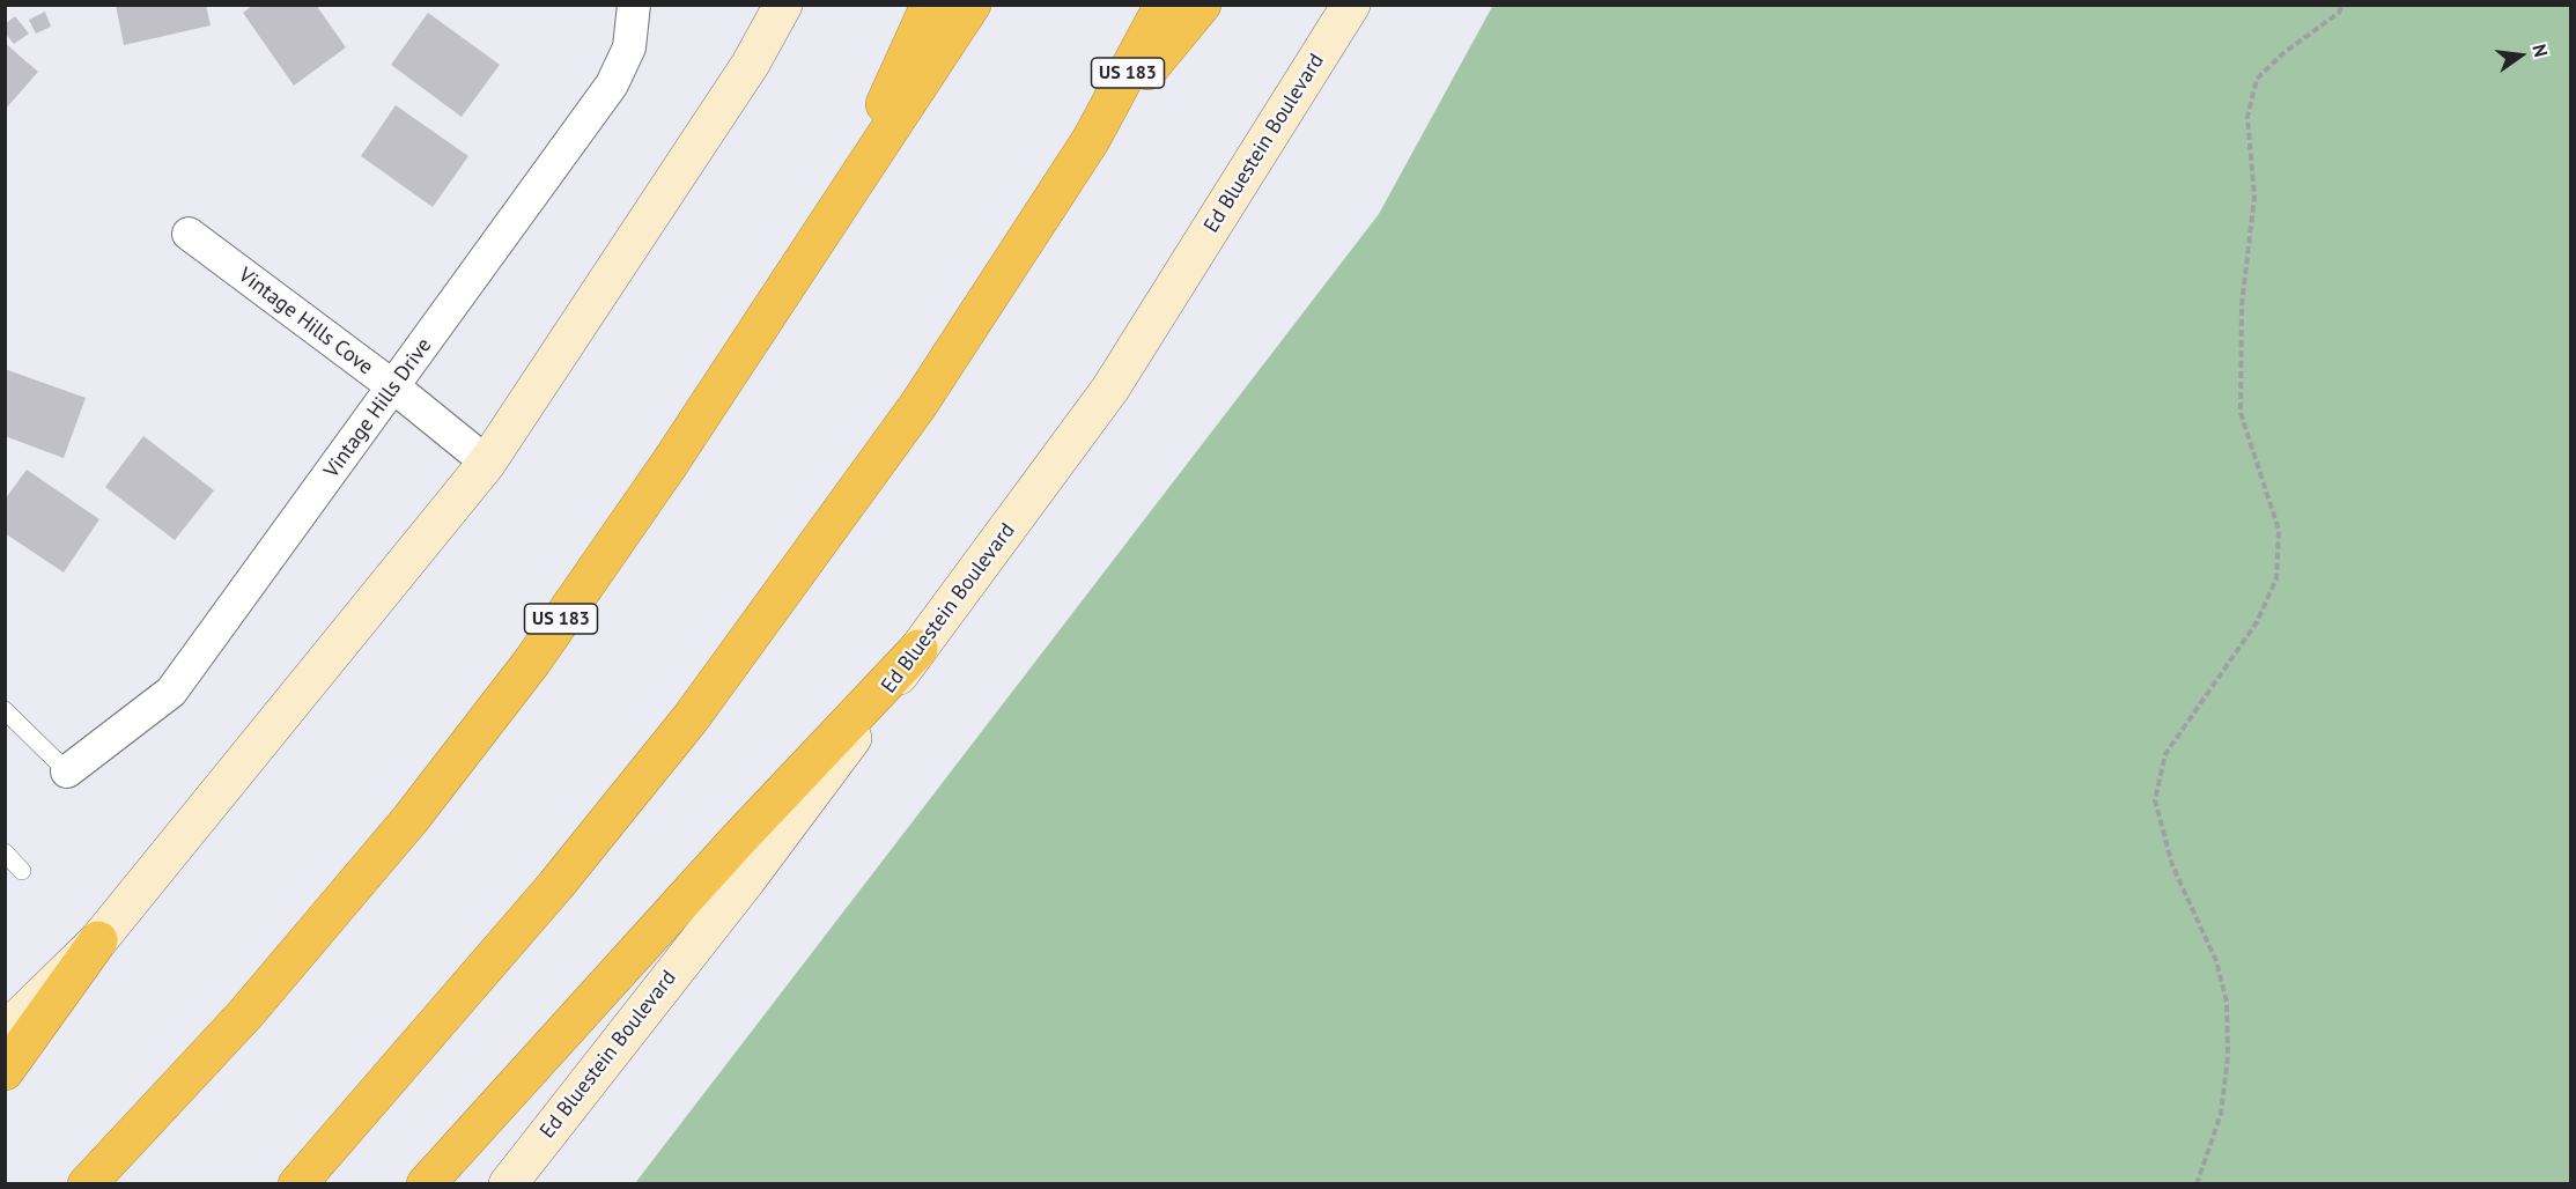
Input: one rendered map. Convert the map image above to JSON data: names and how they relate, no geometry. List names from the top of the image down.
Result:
{
  "streets": {
    "highway": ["US 183"],
    "main road": ["Ed Bluestein Boulevard"],
    "street": ["Vintage Hills Cove", "Vintage Hills Drive"]
  },
  "crossings": [
    ["Vintage Hills Cove", "Vintage Hills Drive"]
  ],
  "north": "right"
}
